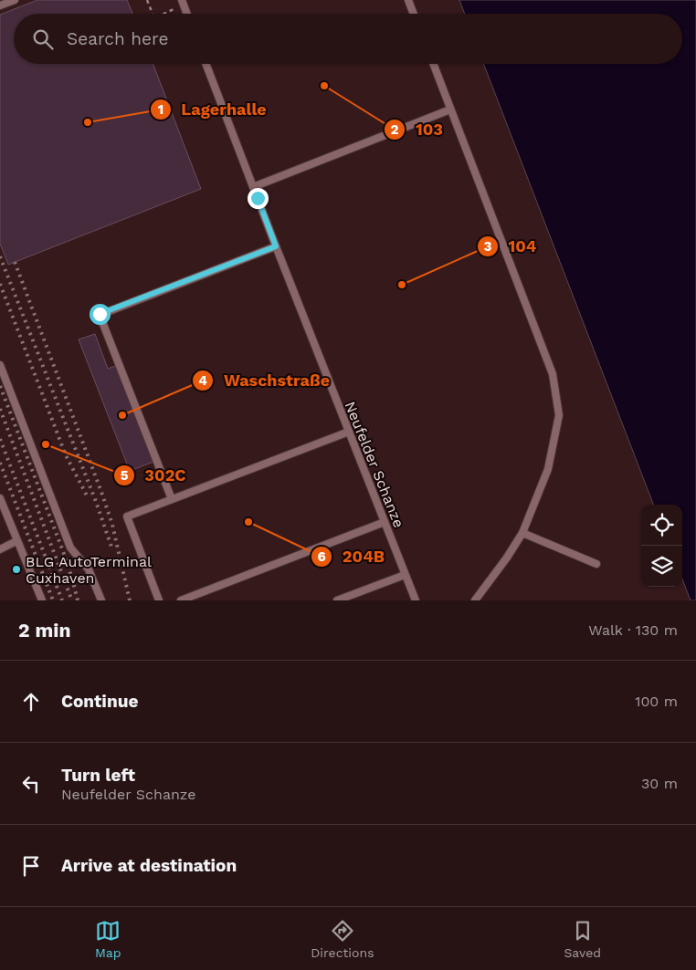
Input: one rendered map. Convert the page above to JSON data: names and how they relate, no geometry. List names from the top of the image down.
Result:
{
  "streets": {
    "lane": ["Neufelder Schanze"]
  },
  "places": [
    "103",
    "Lagerhalle",
    "104",
    "Waschstraße",
    "302C",
    "204B",
    "BLG AutoTerminal Cuxhaven"
  ],
  "page": {
    "search": "Search here",
    "heading": ["2 min", "Walk · 130 m"],
    "list": [
      ["Continue", "100 m"],
      ["Turn left", "Neufelder Schanze", "30 m"],
      "Arrive at destination"
    ],
    "nav": ["Map", "Directions", "Saved"]
  }
}
